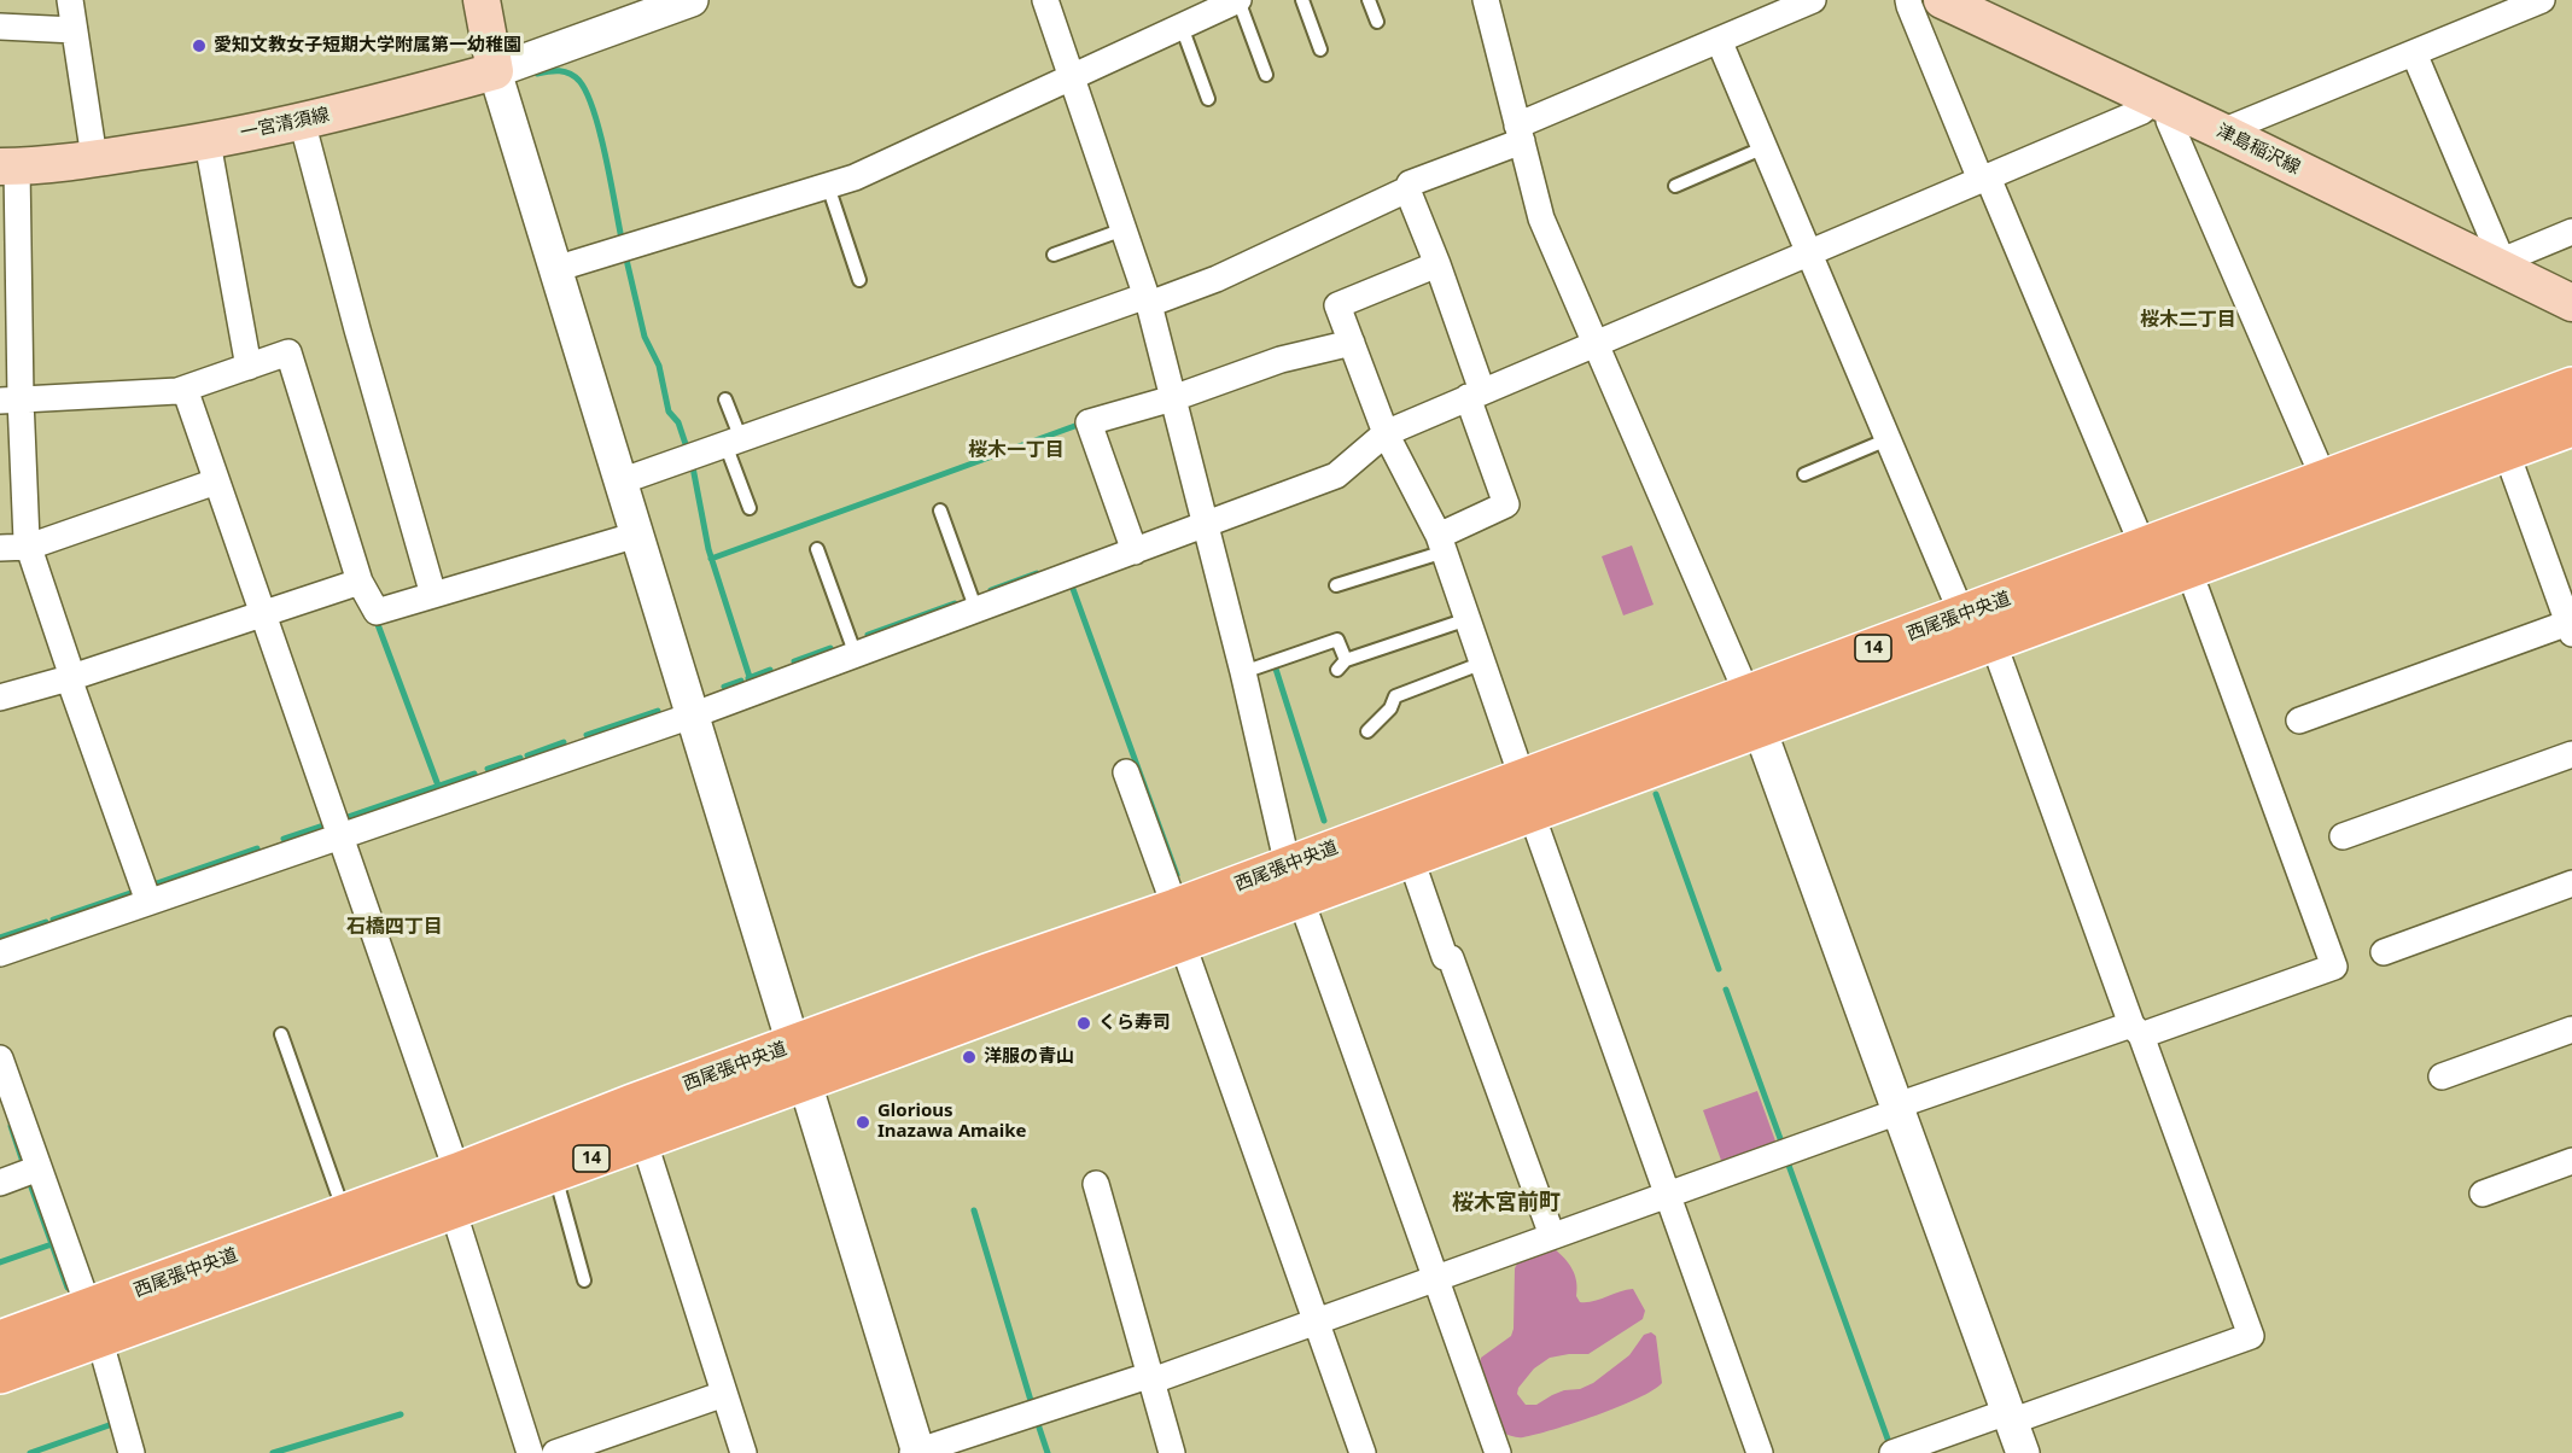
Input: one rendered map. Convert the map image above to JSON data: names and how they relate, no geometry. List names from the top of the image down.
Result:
{
  "streets": {
    "main road": [
      "一宮清須線",
      "津島稲沢線",
      "西尾張中央道",
      "14"
    ]
  },
  "districts": [
    "桜木二丁目",
    "桜木一丁目",
    "石橋四丁目",
    "桜木宮前町"
  ],
  "places": [
    "愛知文教女子短期大学附属第一幼稚園",
    "くら寿司",
    "洋服の青山",
    "Glorious Inazawa Amaike"
  ]
}
